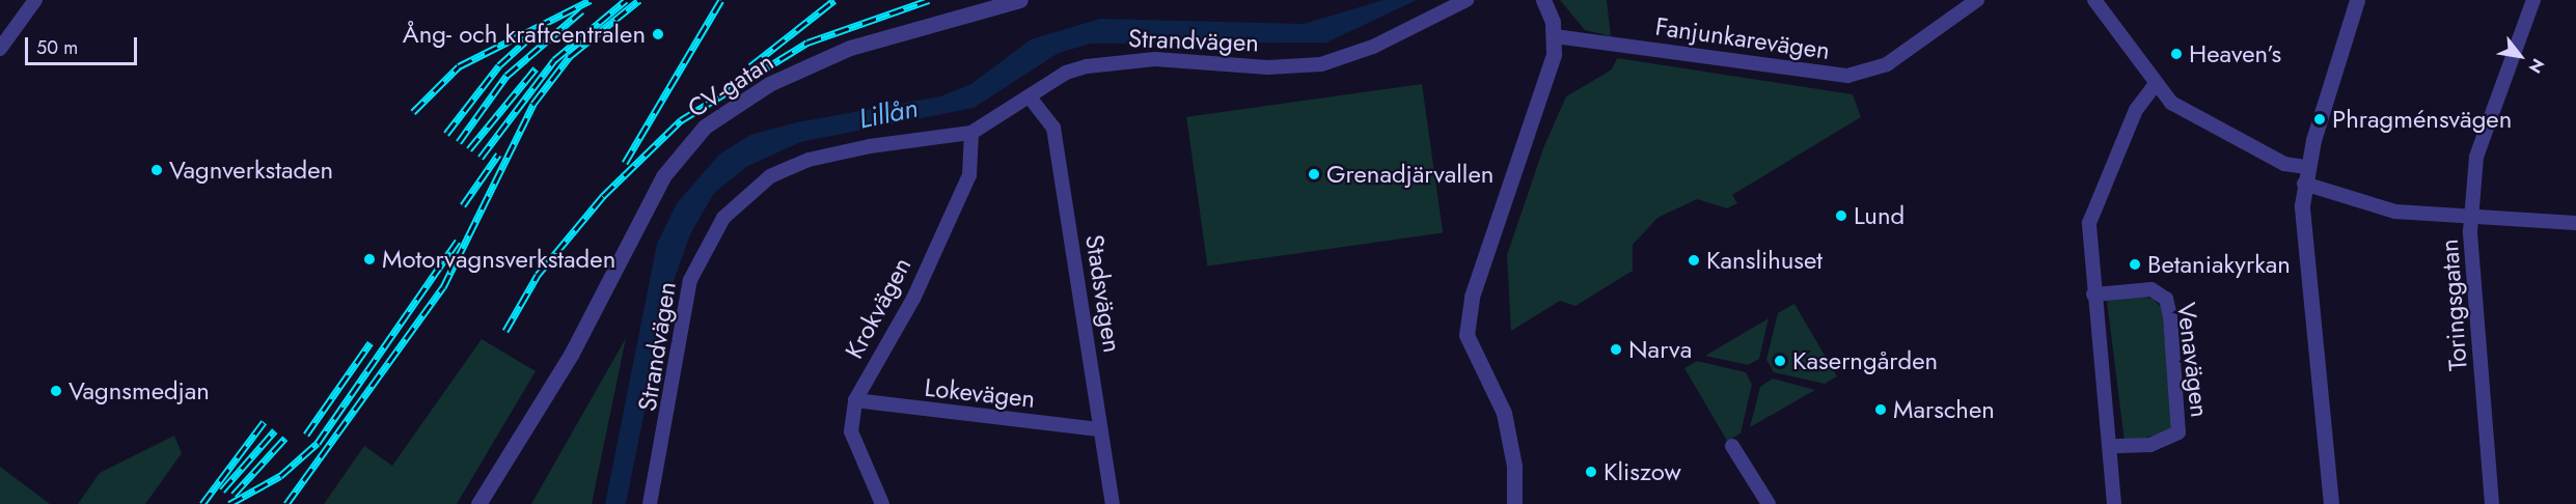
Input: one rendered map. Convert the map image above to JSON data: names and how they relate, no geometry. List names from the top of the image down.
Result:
{
  "streets": {
    "street": [
      "Fanjunkarevägen",
      "Strandvägen",
      "CV-gatan",
      "Stadsvägen",
      "Toringsgatan",
      "Krokvägen",
      "Venavägen",
      "Lokevägen"
    ]
  },
  "crossings": [
    ["Strandvägen", "Stadsvägen"],
    ["Strandvägen", "Krokvägen"],
    ["Stadsvägen", "Lokevägen"],
    ["Krokvägen", "Lokevägen"]
  ],
  "water": ["Lillån"],
  "places": [
    "Ång- och kraftcentralen",
    "Heaven’s",
    "Phragménsvägen",
    "Vagnverkstaden",
    "Grenadjärvallen",
    "Lund",
    "Motorvagnsverkstaden",
    "Kanslihuset",
    "Betaniakyrkan",
    "Narva",
    "Kaserngården",
    "Vagnsmedjan",
    "Marschen",
    "Kliszow"
  ],
  "scale_bar": "50 m",
  "north": "bottom right"
}
